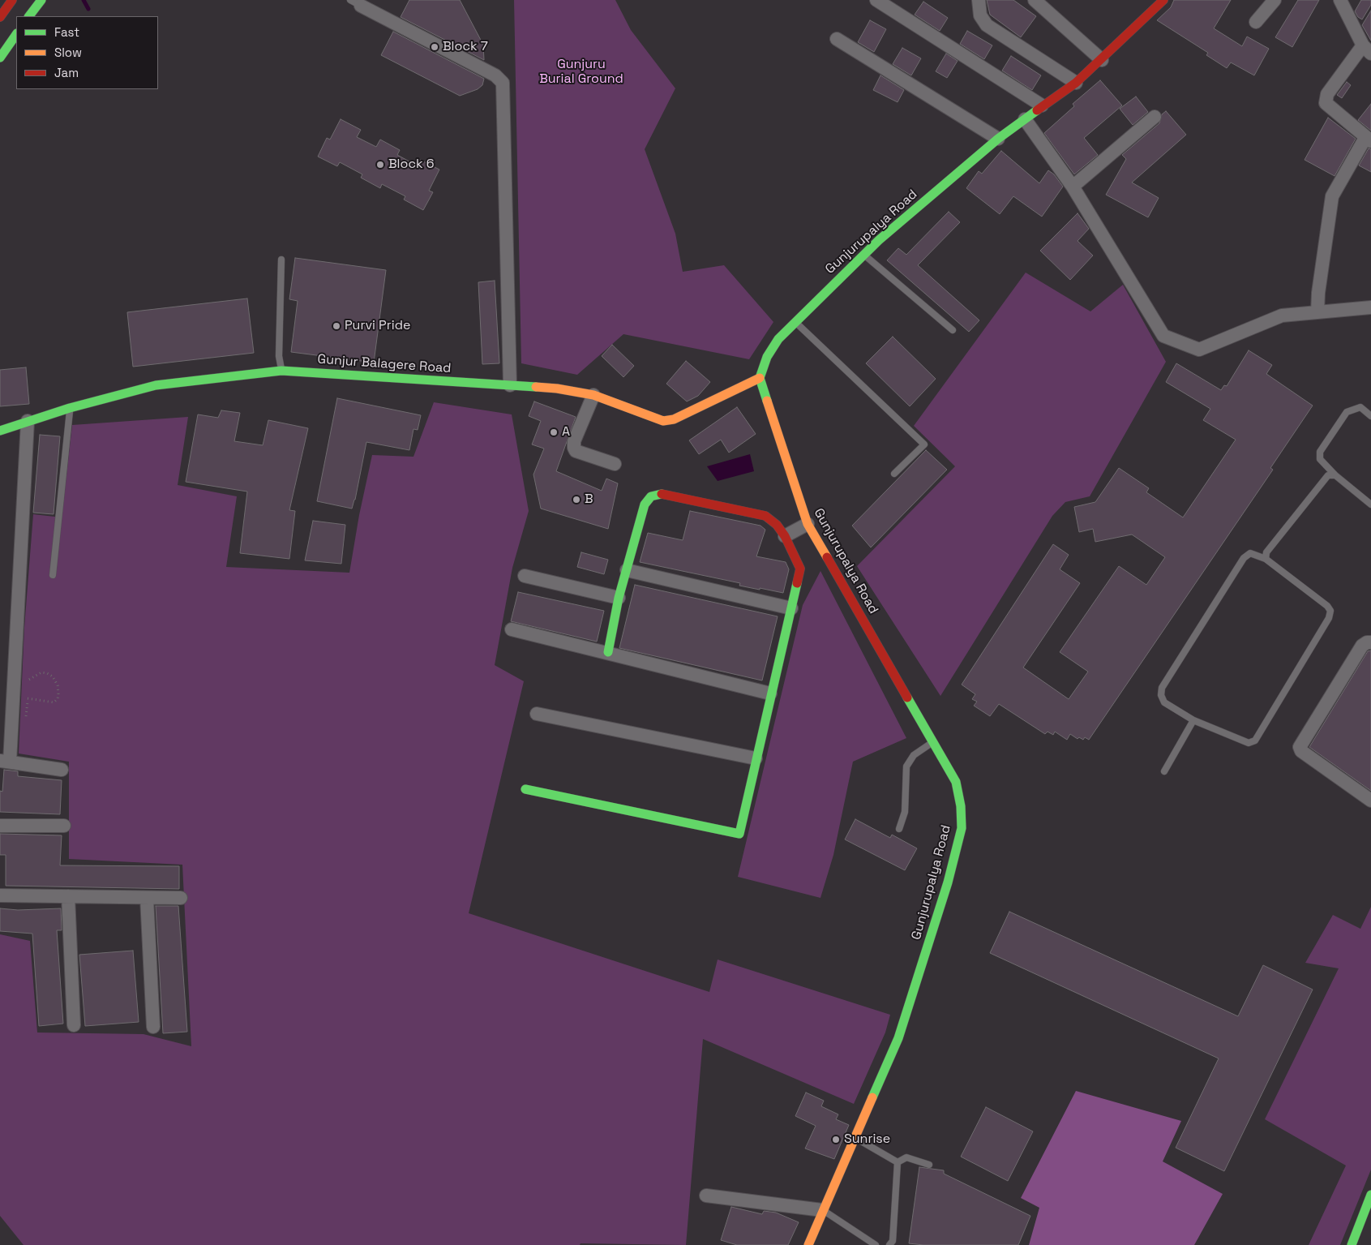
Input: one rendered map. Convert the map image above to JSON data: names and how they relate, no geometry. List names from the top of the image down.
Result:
{
  "streets": {
    "street": ["Gunjurupalya Road", "Gunjur Balagere Road"]
  },
  "crossings": [
    ["Gunjurupalya Road", "Gunjur Balagere Road"]
  ],
  "parks": ["Gunjuru Burial Ground"],
  "places": [
    "Block 7",
    "Block 6",
    "Purvi Pride",
    "A",
    "B",
    "Sunrise"
  ],
  "legend": ["Fast", "Slow", "Jam"]
}
